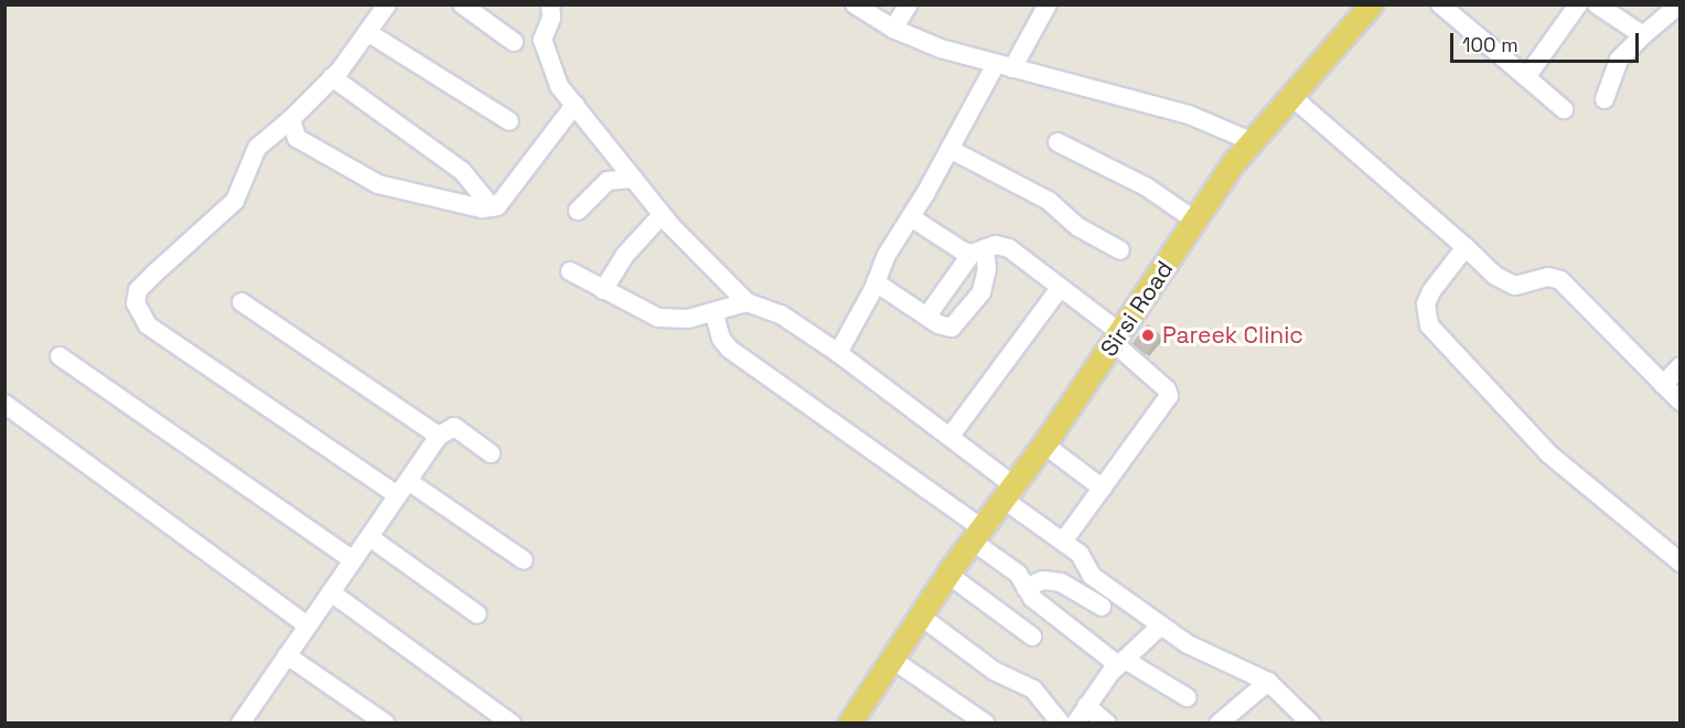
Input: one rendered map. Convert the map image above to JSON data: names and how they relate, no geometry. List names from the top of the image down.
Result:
{
  "streets": {
    "main road": ["Sirsi Road"]
  },
  "places": ["Pareek Clinic"],
  "scale_bar": "100 m"
}
